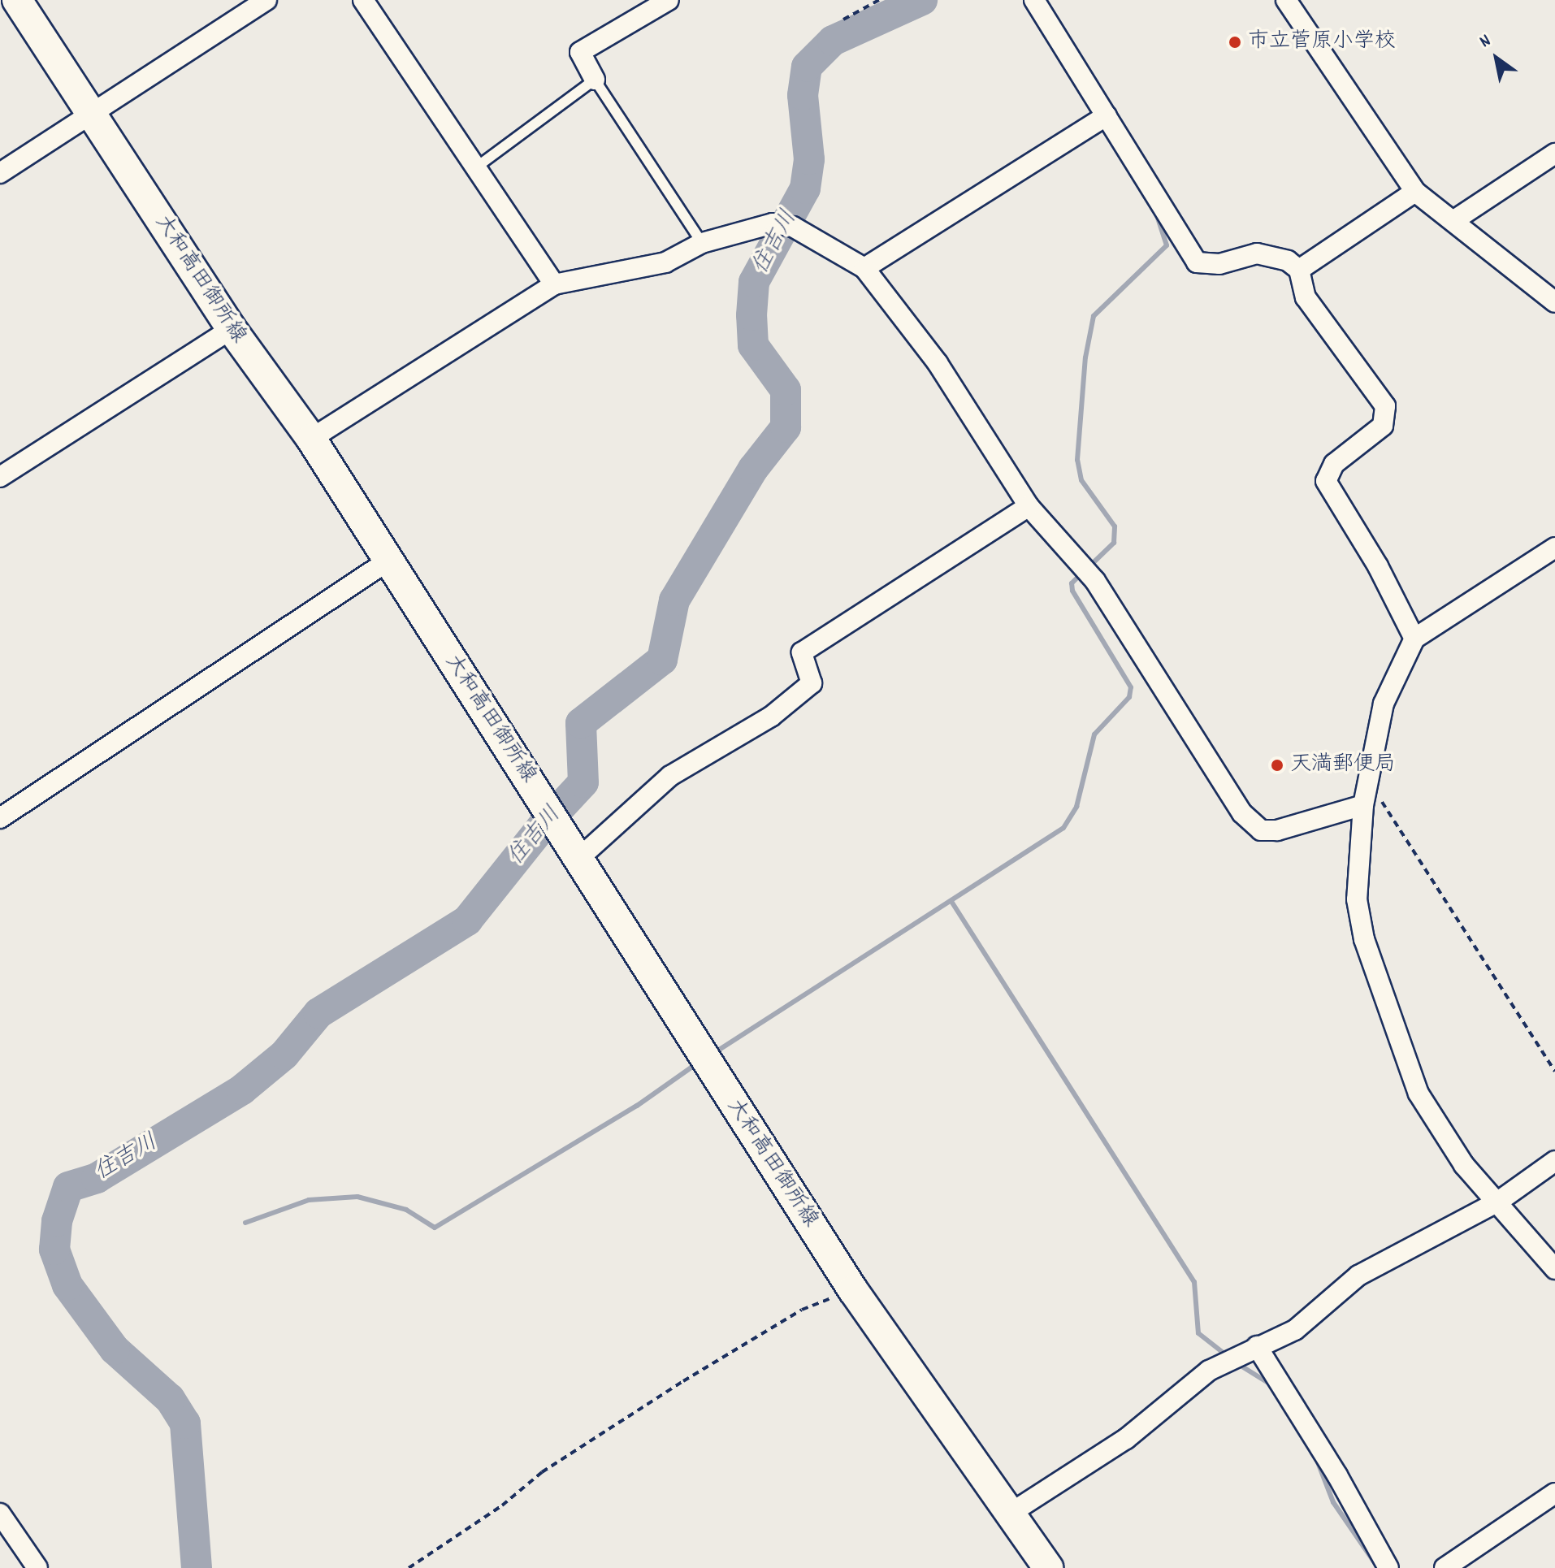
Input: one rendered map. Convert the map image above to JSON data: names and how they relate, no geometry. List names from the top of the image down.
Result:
{
  "streets": {
    "main road": ["大和高田御所線"]
  },
  "water": ["住吉川"],
  "places": ["市立菅原小学校", "天満郵便局"],
  "north": "top left"
}
